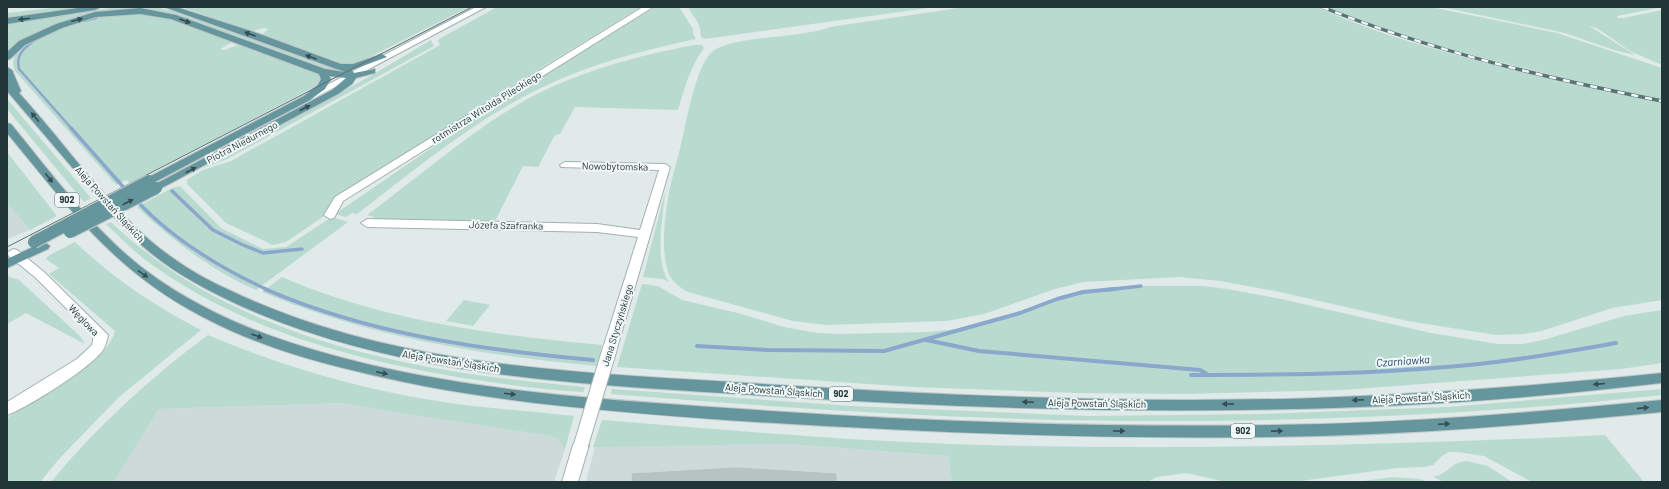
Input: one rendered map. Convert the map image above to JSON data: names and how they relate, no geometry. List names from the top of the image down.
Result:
{
  "streets": {
    "main road": ["Piotra Niedurnego", "902", "Aleja Powstań Śląskich"],
    "street": [
      "rotmistrza Witolda Pileckiego",
      "Nowobytomska",
      "Józefa Szafranka",
      "Węglowa",
      "Jana Styczyńskiego"
    ]
  },
  "crossings": [
    ["Piotra Niedurnego", "Węglowa"],
    ["Nowobytomska", "Jana Styczyńskiego"],
    ["Józefa Szafranka", "Jana Styczyńskiego"]
  ],
  "water": ["Czarniawka"]
}
